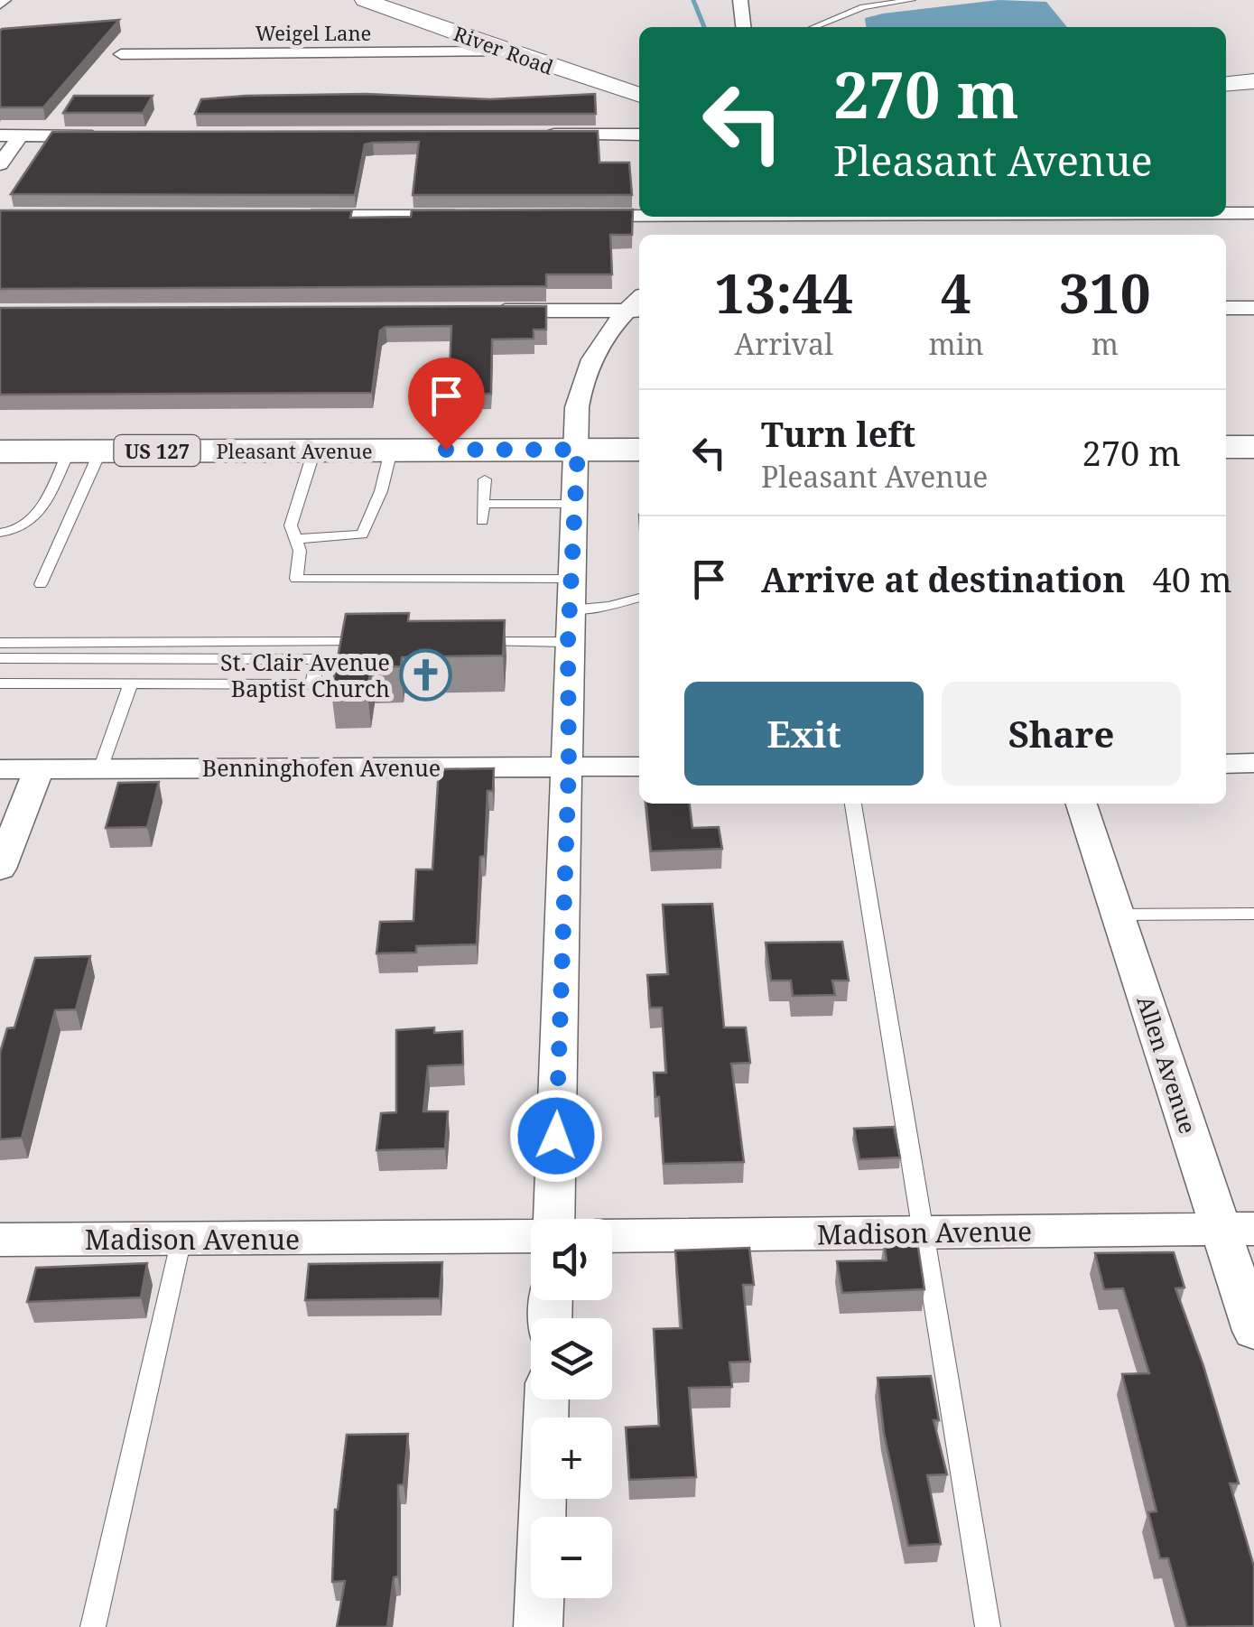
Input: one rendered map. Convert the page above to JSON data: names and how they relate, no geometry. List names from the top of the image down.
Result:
{
  "streets": {
    "main road": ["US 127", "Pleasant Avenue"],
    "street": [
      "Weigel Lane",
      "River Road",
      "Benninghofen Avenue",
      "Allen Avenue",
      "Madison Avenue"
    ]
  },
  "crossings": [
    ["Weigel Lane", "River Road"],
    ["Allen Avenue", "Madison Avenue"]
  ],
  "places": {
    "church": ["St. Clair Avenue Baptist Church"]
  },
  "page": {
    "turn": ["270 m", "Pleasant Avenue"],
    "eta": [
      "13:44",
      "Arrival",
      "4",
      "min",
      "310",
      "m"
    ],
    "list": [
      {
        "name": "Turn left",
        "note": "Pleasant Avenue",
        "value": "270 m"
      },
      {
        "name": "Arrive at destination",
        "value": "40 m"
      }
    ],
    "buttons": ["Exit", "Share"],
    "map_buttons": ["+", "−"]
  }
}
